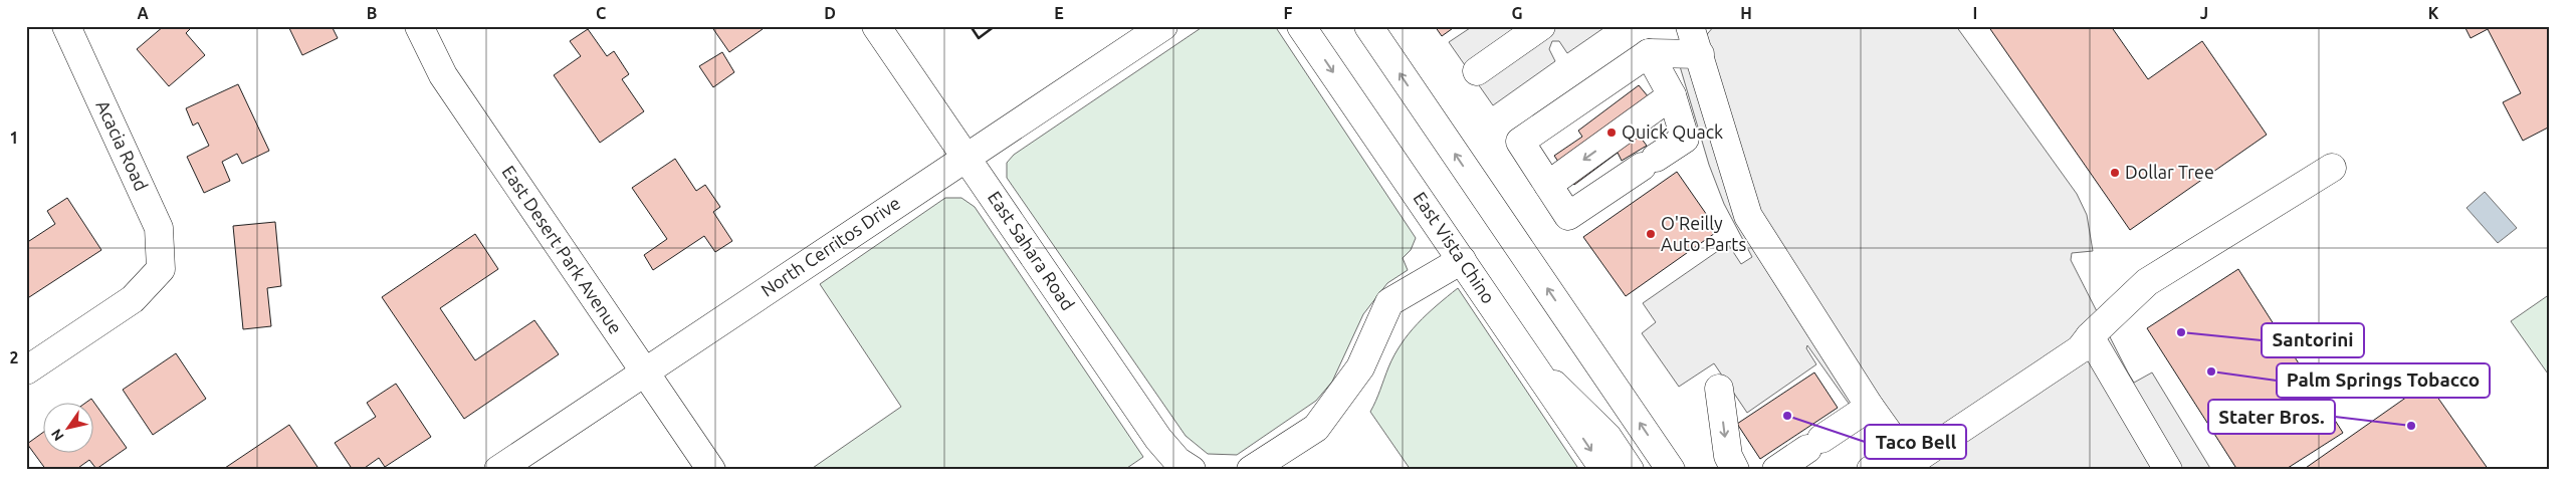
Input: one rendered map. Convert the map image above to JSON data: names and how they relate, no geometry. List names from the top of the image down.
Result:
{
  "streets": {
    "street": [
      "Acacia Road",
      "North Cerritos Drive",
      "East Vista Chino",
      "East Desert Park Avenue",
      "East Sahara Road"
    ]
  },
  "crossings": [
    ["North Cerritos Drive", "East Desert Park Avenue"],
    ["North Cerritos Drive", "East Sahara Road"]
  ],
  "places": [
    "Quick Quack",
    "Dollar Tree",
    "O'Reilly Auto Parts",
    "Santorini",
    "Palm Springs Tobacco",
    "Taco Bell",
    "Stater Bros."
  ],
  "north": "bottom left",
  "grid": {
    "columns": [
      "A",
      "B",
      "C",
      "D",
      "E",
      "F",
      "G",
      "H",
      "I",
      "J",
      "K"
    ],
    "rows": ["1", "2"]
  }
}
